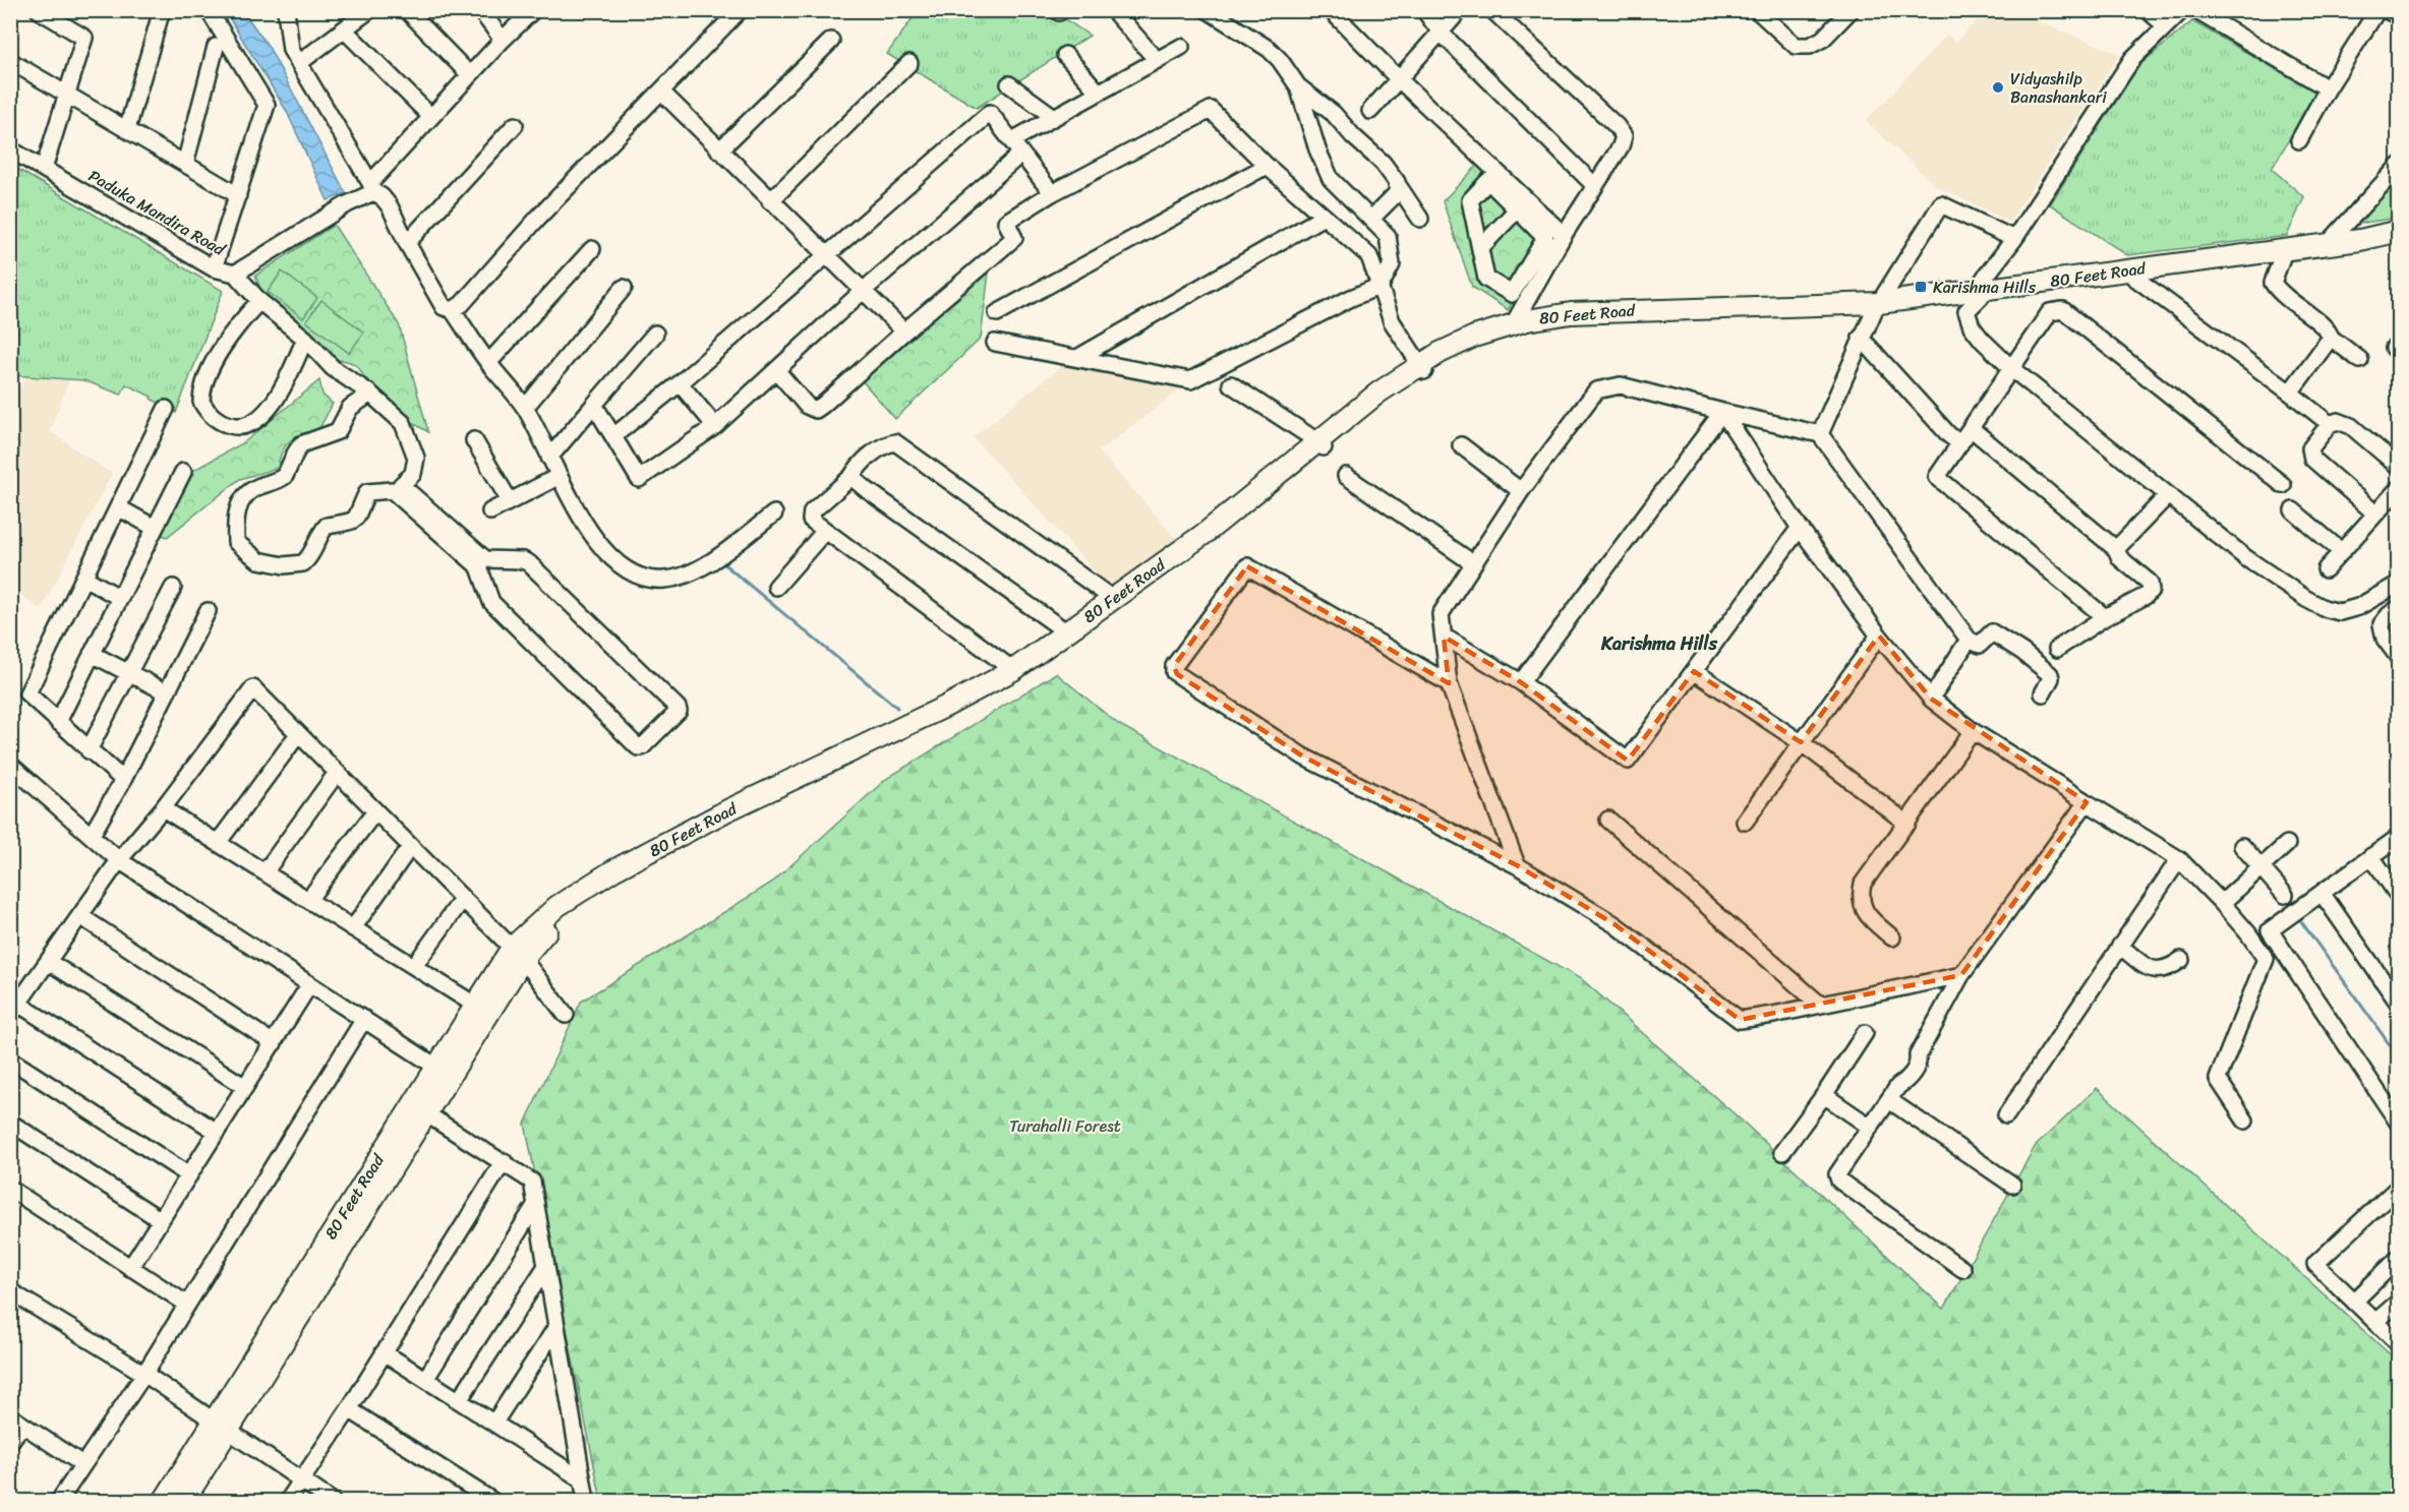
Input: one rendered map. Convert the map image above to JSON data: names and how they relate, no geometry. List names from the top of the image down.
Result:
{
  "streets": {
    "main road": ["80 Feet Road"],
    "street": ["Paduka Mandira Road"]
  },
  "districts": ["Karishma Hills"],
  "parks": ["Turahalli Forest"],
  "places": {
    "other": ["Vidyashilp Banashankari"],
    "transit": ["Karishma Hills"]
  }
}
